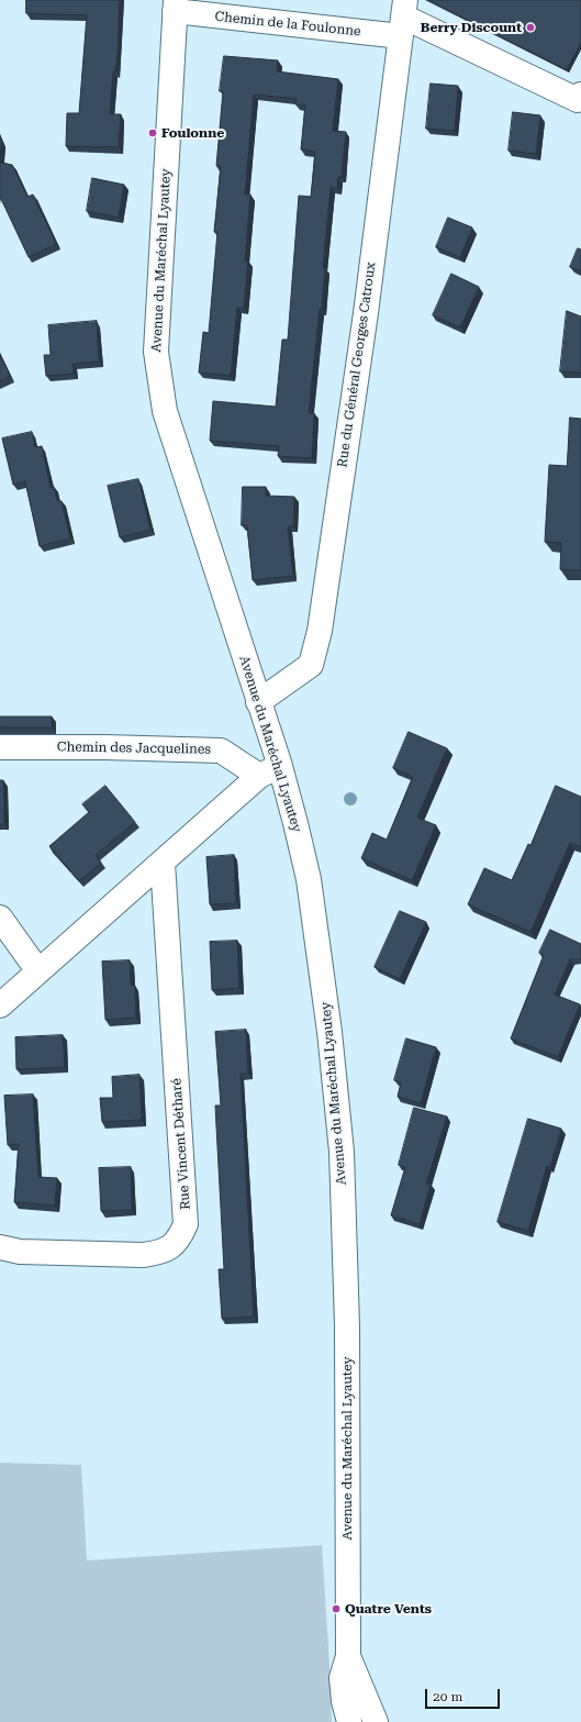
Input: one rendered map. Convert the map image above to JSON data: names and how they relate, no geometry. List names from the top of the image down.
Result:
{
  "streets": {
    "street": [
      "Chemin de la Foulonne",
      "Avenue du Maréchal Lyautey",
      "Rue du Général Georges Catroux",
      "Chemin des Jacquelines",
      "Rue Vincent Détharé"
    ]
  },
  "crossings": [
    ["Chemin de la Foulonne", "Avenue du Maréchal Lyautey"],
    ["Chemin de la Foulonne", "Rue du Général Georges Catroux"],
    ["Avenue du Maréchal Lyautey", "Rue du Général Georges Catroux"],
    ["Avenue du Maréchal Lyautey", "Chemin des Jacquelines"]
  ],
  "places": ["Berry Discount", "Foulonne", "Quatre Vents"],
  "scale_bar": "20 m"
}
